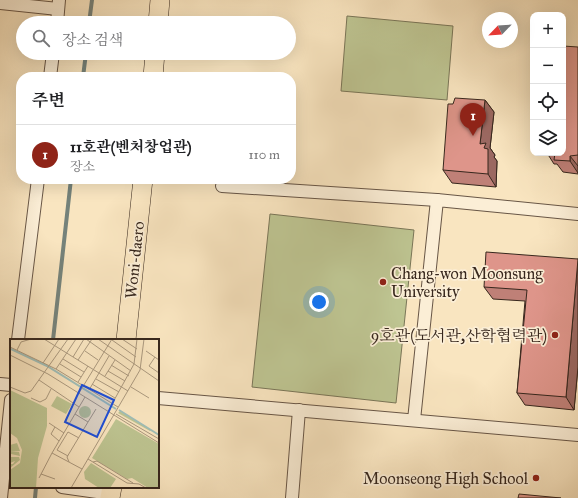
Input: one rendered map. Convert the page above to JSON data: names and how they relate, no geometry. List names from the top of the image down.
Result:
{
  "streets": {
    "main road": ["Woni-daero"]
  },
  "places": ["Chang-won Moonsung University", "9호관(도서관,산학협력관)", "Moonseong High School"],
  "north": "bottom left",
  "page": {
    "map_buttons": ["+", "−"],
    "search": "장소 검색",
    "heading": "주변",
    "pins": "1",
    "list": [
      {
        "mark": "1",
        "name": "11호관(벤처창업관)",
        "note": "장소",
        "value": "110 m"
      }
    ]
  }
}
